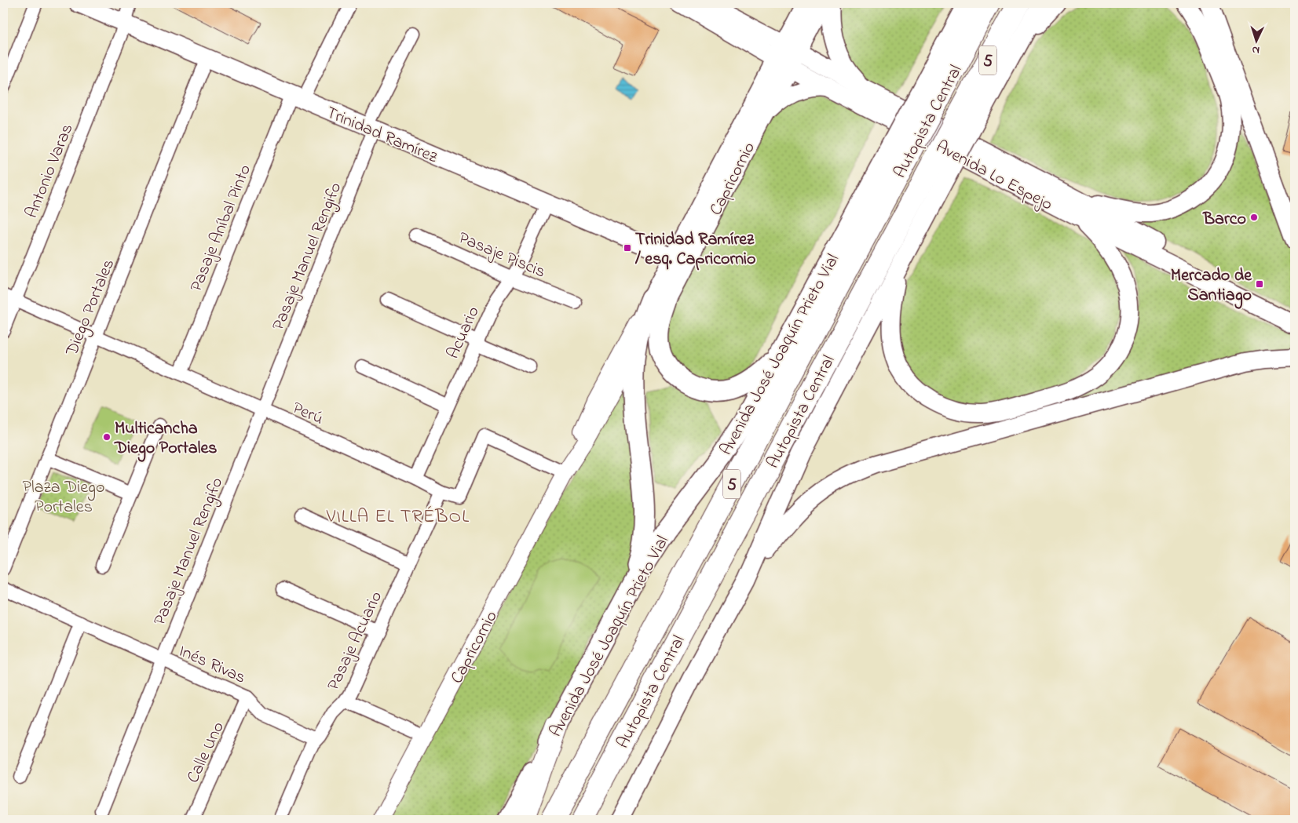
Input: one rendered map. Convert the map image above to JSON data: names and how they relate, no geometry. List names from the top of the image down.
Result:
{
  "streets": {
    "highway": ["5", "Autopista Central"],
    "main road": [
      "Trinidad Ramírez",
      "Avenida Lo Espejo",
      "Capricornio",
      "Avenida José Joaquín Prieto Vial"
    ],
    "street": [
      "Antonio Varas",
      "Pasaje Aníbal Pinto",
      "Pasaje Piscis",
      "Pasaje Manuel Rengifo",
      "Diego Portales",
      "Acuario",
      "Perú",
      "Pasaje Acuario",
      "Inés Rivas",
      "Calle Uno"
    ]
  },
  "crossings": [
    ["Autopista Central", "Avenida José Joaquín Prieto Vial"],
    ["Trinidad Ramírez", "Antonio Varas"],
    ["Trinidad Ramírez", "Capricornio"],
    ["Trinidad Ramírez", "Pasaje Aníbal Pinto"],
    ["Trinidad Ramírez", "Pasaje Manuel Rengifo"],
    ["Trinidad Ramírez", "Diego Portales"],
    ["Trinidad Ramírez", "Acuario"],
    ["Antonio Varas", "Perú"],
    ["Avenida Lo Espejo", "Capricornio"],
    ["Capricornio", "Perú"],
    ["Pasaje Aníbal Pinto", "Perú"],
    ["Pasaje Piscis", "Acuario"],
    ["Pasaje Manuel Rengifo", "Perú"],
    ["Pasaje Manuel Rengifo", "Inés Rivas"],
    ["Diego Portales", "Perú"],
    ["Acuario", "Perú"],
    ["Perú", "Pasaje Acuario"],
    ["Pasaje Acuario", "Inés Rivas"],
    ["Inés Rivas", "Calle Uno"]
  ],
  "districts": ["VILLA EL TRÉBOL"],
  "parks": ["Plaza Diego Portales"],
  "places": {
    "other": ["Barco", "Multicancha Diego Portales"],
    "transit": ["Trinidad Ramírez / esq. Capricornio", "Mercado de Santiago"]
  },
  "north": "bottom"
}
